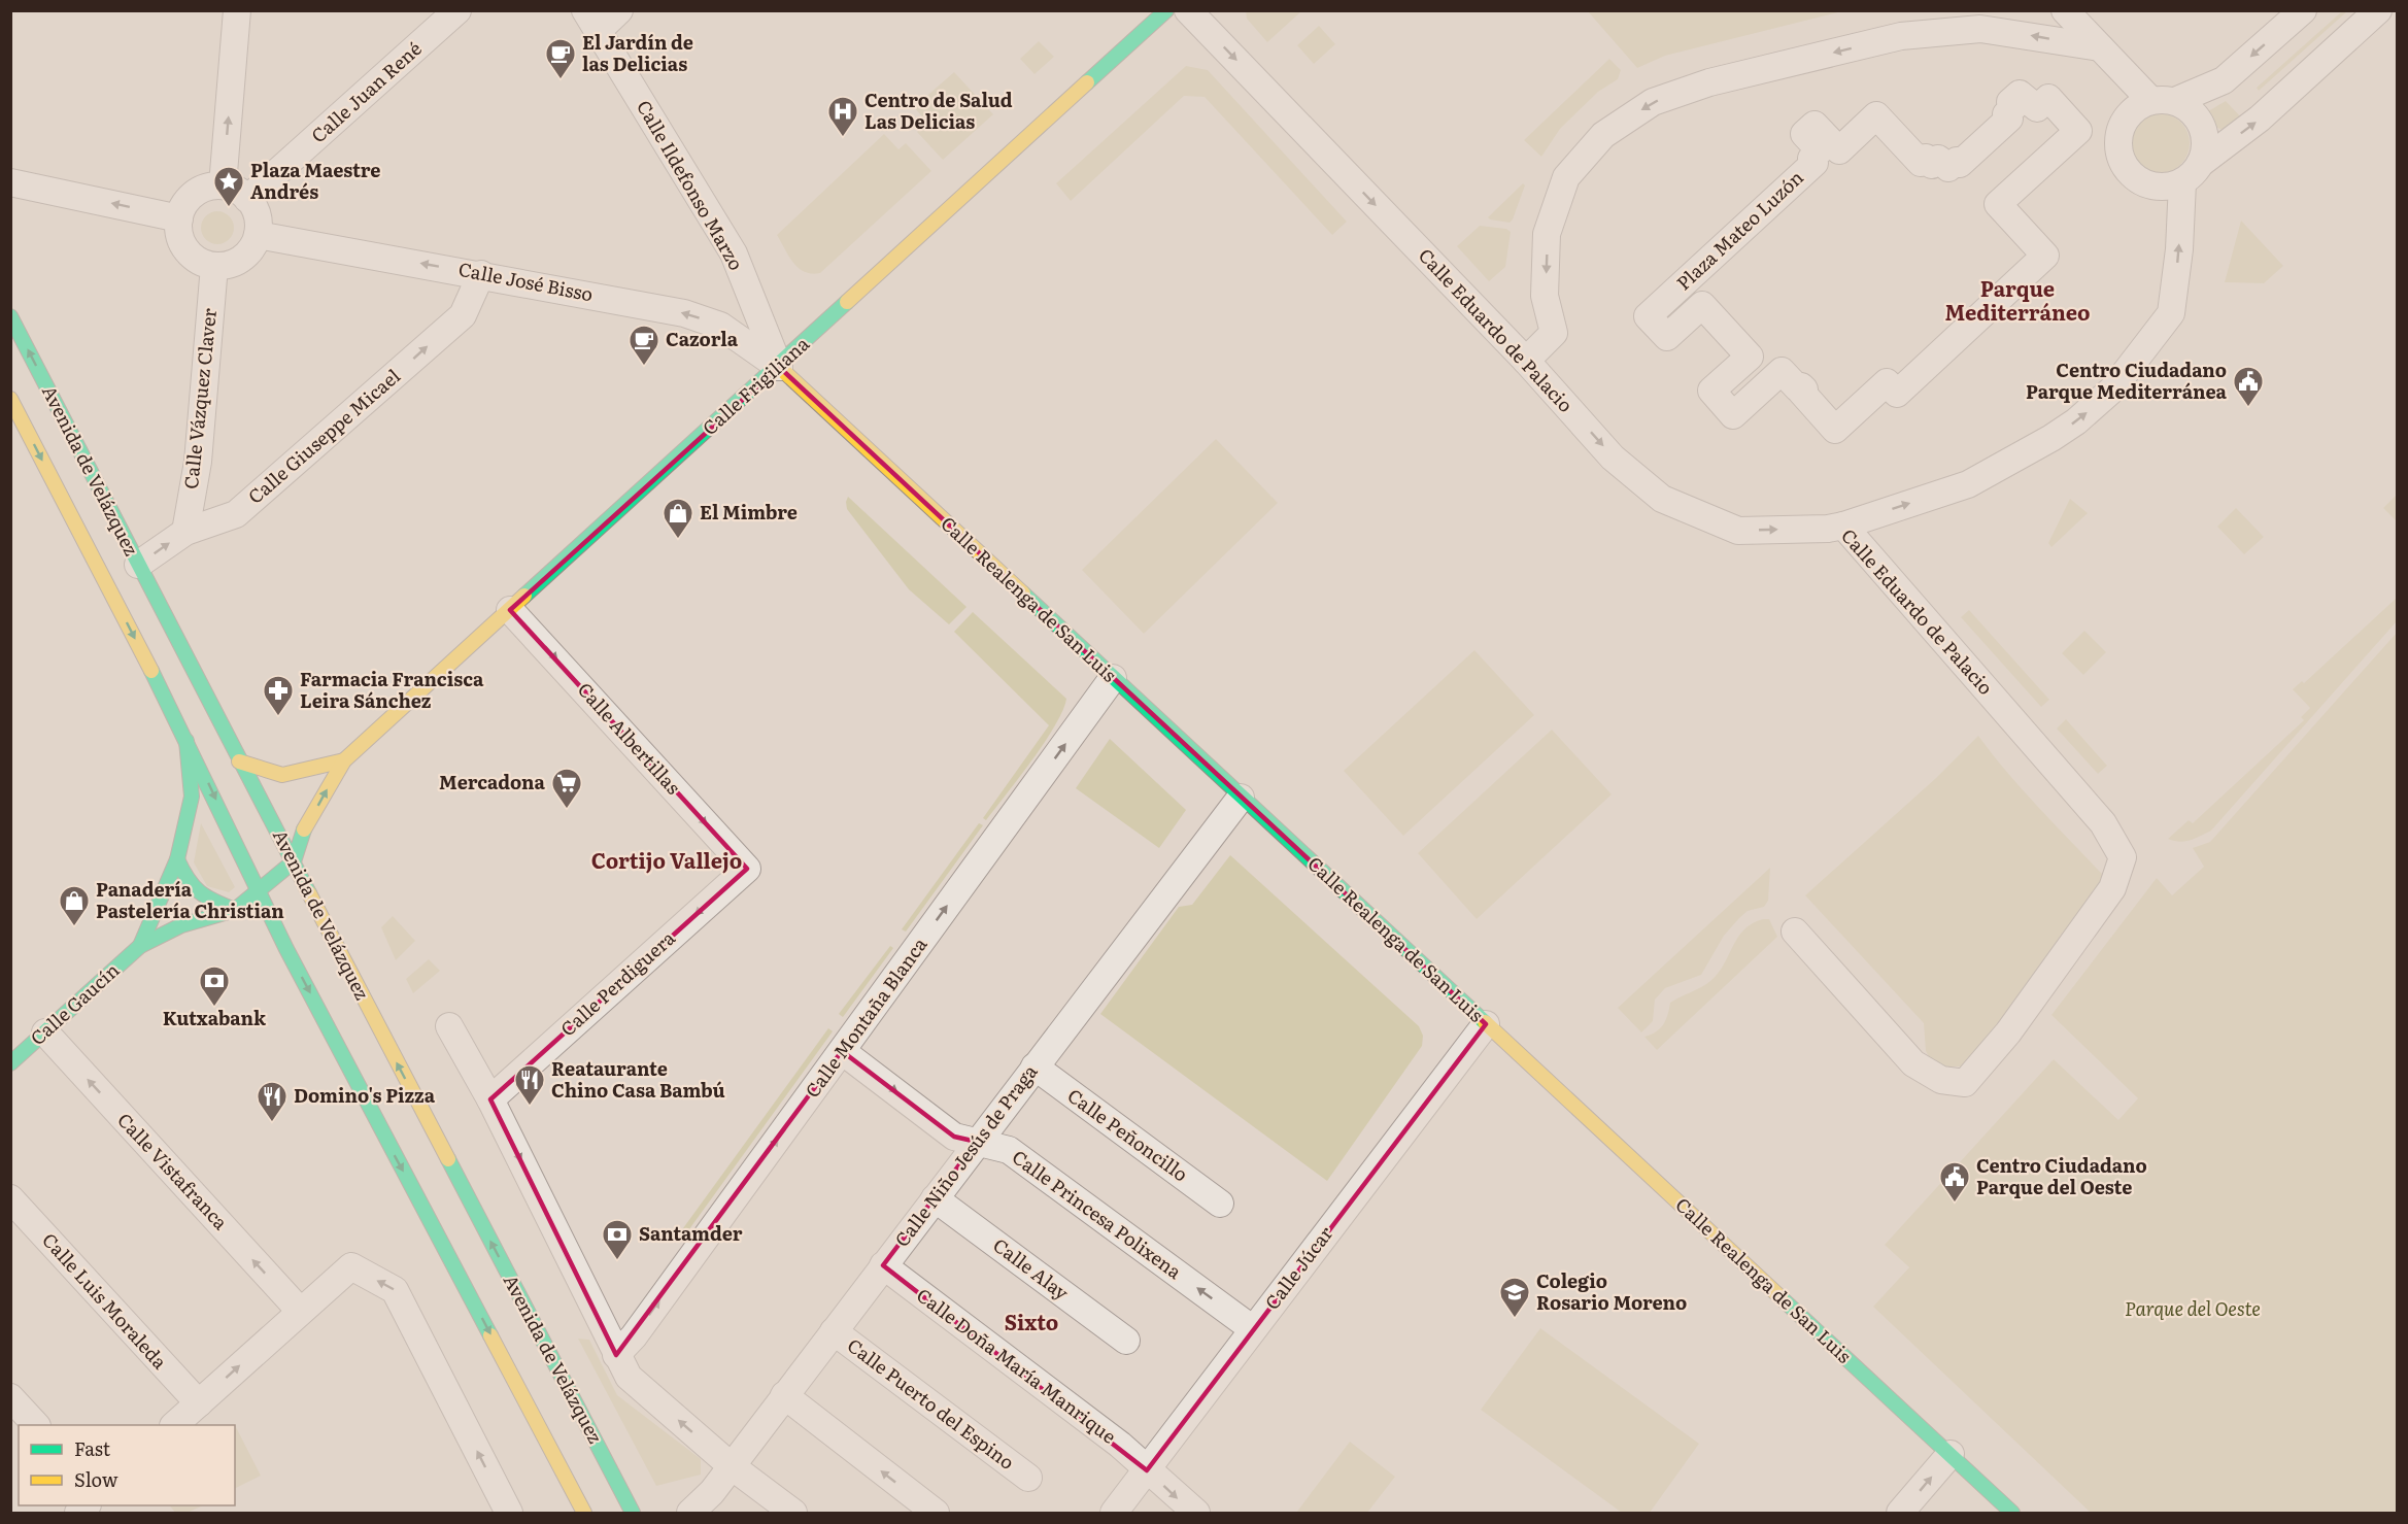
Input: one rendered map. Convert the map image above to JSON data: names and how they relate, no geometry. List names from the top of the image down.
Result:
{
  "streets": {
    "main road": [
      "Calle Frigiliana",
      "Avenida de Velázquez",
      "Calle Realenga de San Luis",
      "Calle Gaucín"
    ],
    "street": [
      "Calle Juan René",
      "Calle Ildefonso Marzo",
      "Plaza Mateo Luzón",
      "Calle José Bisso",
      "Calle Eduardo de Palacio",
      "Calle Vázquez Claver",
      "Calle Giuseppe Micael",
      "Calle Albertillas",
      "Calle Perdiguera",
      "Calle Montaña Blanca",
      "Calle Peñoncillo",
      "Calle Niño Jesús de Praga",
      "Calle Vistafranca",
      "Calle Princesa Polixena",
      "Calle Júcar",
      "Calle Alay",
      "Calle Luis Moraleda",
      "Calle Doña María Manrique",
      "Calle Puerto del Espino"
    ]
  },
  "crossings": [
    ["Calle Juan René", "Calle José Bisso"],
    ["Calle Juan René", "Calle Vázquez Claver"],
    ["Calle Ildefonso Marzo", "Calle José Bisso"],
    ["Calle Ildefonso Marzo", "Calle Frigiliana"],
    ["Calle Ildefonso Marzo", "Calle Realenga de San Luis"],
    ["Calle José Bisso", "Calle Frigiliana"],
    ["Calle José Bisso", "Calle Vázquez Claver"],
    ["Calle José Bisso", "Calle Giuseppe Micael"],
    ["Calle José Bisso", "Calle Realenga de San Luis"],
    ["Calle Frigiliana", "Avenida de Velázquez"],
    ["Calle Frigiliana", "Calle Realenga de San Luis"],
    ["Calle Frigiliana", "Calle Albertillas"],
    ["Calle Frigiliana", "Calle Gaucín"],
    ["Calle Vázquez Claver", "Calle Giuseppe Micael"],
    ["Calle Giuseppe Micael", "Avenida de Velázquez"],
    ["Avenida de Velázquez", "Calle Gaucín"],
    ["Calle Realenga de San Luis", "Calle Montaña Blanca"],
    ["Calle Realenga de San Luis", "Calle Niño Jesús de Praga"],
    ["Calle Realenga de San Luis", "Calle Júcar"],
    ["Calle Albertillas", "Calle Perdiguera"],
    ["Calle Gaucín", "Calle Vistafranca"],
    ["Calle Montaña Blanca", "Calle Princesa Polixena"],
    ["Calle Peñoncillo", "Calle Niño Jesús de Praga"],
    ["Calle Niño Jesús de Praga", "Calle Princesa Polixena"],
    ["Calle Niño Jesús de Praga", "Calle Alay"],
    ["Calle Niño Jesús de Praga", "Calle Doña María Manrique"],
    ["Calle Niño Jesús de Praga", "Calle Puerto del Espino"],
    ["Calle Princesa Polixena", "Calle Júcar"],
    ["Calle Júcar", "Calle Doña María Manrique"]
  ],
  "one_way": [
    "Calle José Bisso",
    "Calle Eduardo de Palacio",
    "Calle Giuseppe Micael",
    "Calle Albertillas",
    "Calle Perdiguera",
    "Calle Montaña Blanca",
    "Calle Vistafranca"
  ],
  "districts": ["Parque Mediterráneo", "Cortijo Vallejo", "Sixto"],
  "parks": ["Parque del Oeste"],
  "places": {
    "cafe": ["El Jardín de las Delicias", "Cazorla"],
    "hospital": ["Centro de Salud Las Delicias"],
    "place": ["Plaza Maestre Andrés"],
    "public building": ["Centro Ciudadano Parque Mediterránea", "Centro Ciudadano Parque del Oeste"],
    "shop": ["El Mimbre", "Panadería Pastelería Christian"],
    "pharmacy": ["Farmacia Francisca Leira Sánchez"],
    "supermarket": ["Mercadona"],
    "bank": ["Kutxabank", "Santamder"],
    "restaurant": ["Reataurante Chino Casa Bambú", "Domino's Pizza"],
    "school or university": ["Colegio Rosario Moreno"]
  },
  "legend": ["Fast", "Slow"]
}
